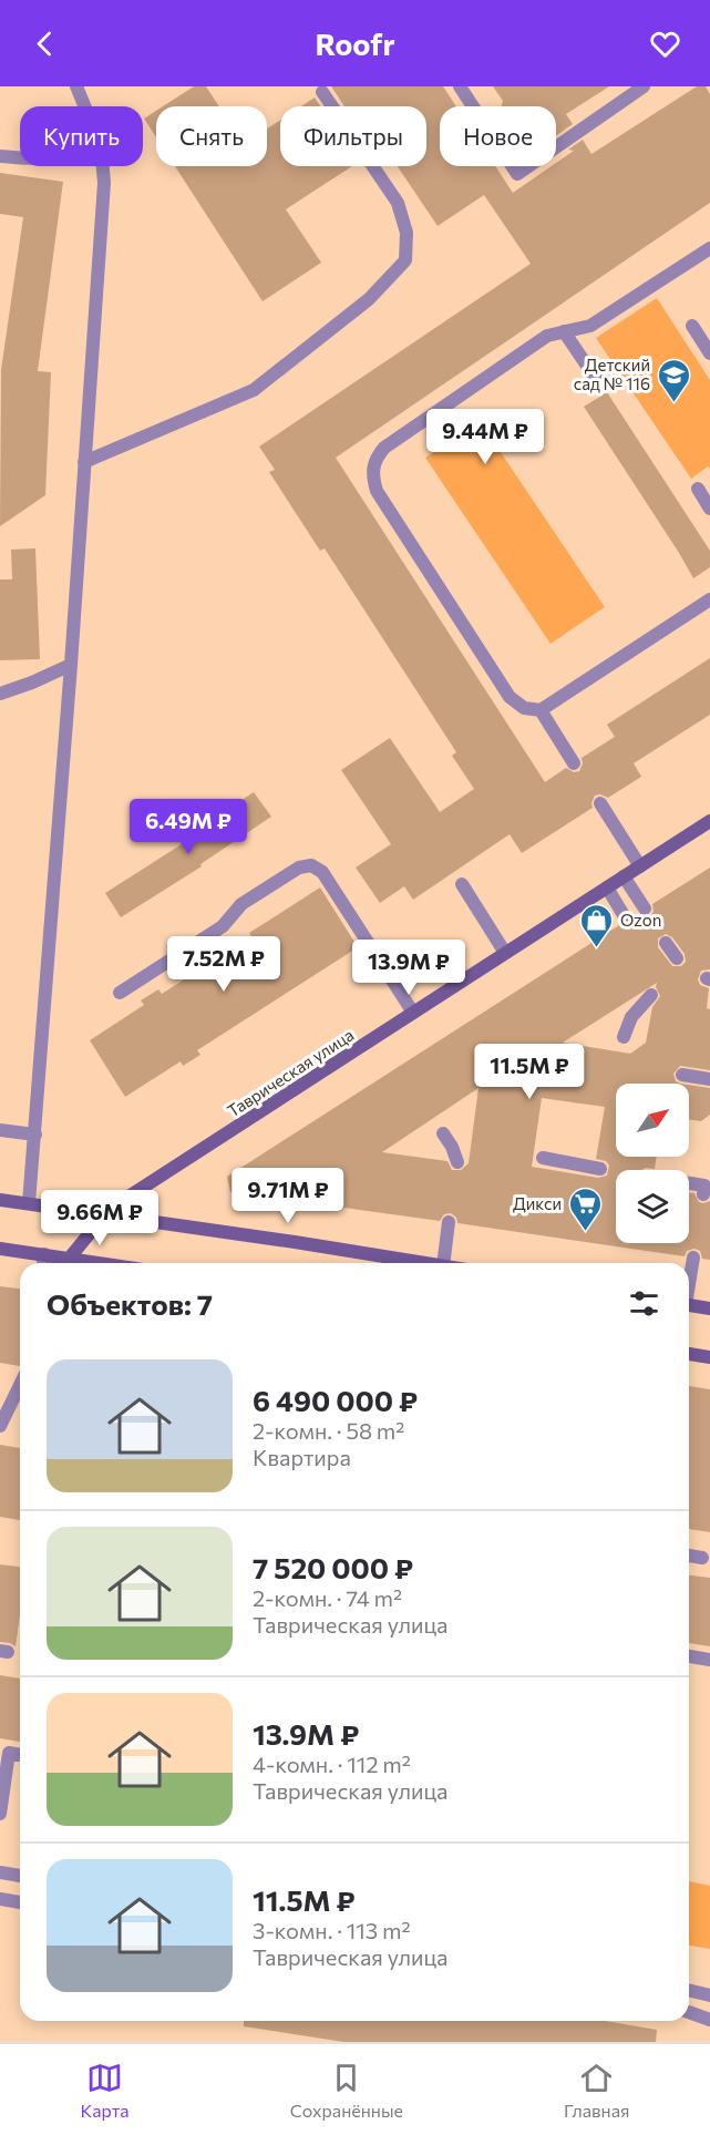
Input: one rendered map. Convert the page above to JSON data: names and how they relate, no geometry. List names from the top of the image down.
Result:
{
  "streets": {
    "street": ["Таврическая улица"]
  },
  "places": {
    "school or university": ["Детский сад № 116"],
    "shop": ["Ozon"],
    "supermarket": ["Дикси"]
  },
  "north": "top right",
  "page": {
    "header": "Roofr",
    "chip": [
      "Купить",
      "Снять",
      "Фильтры",
      "Новое"
    ],
    "price": [
      "9.44M ₽",
      "6.49M ₽",
      "7.52M ₽",
      "13.9M ₽",
      "11.5M ₽",
      "9.71M ₽",
      "9.66M ₽"
    ],
    "heading": "Объектов: 7",
    "list": [
      {
        "name": "6 490 000 ₽",
        "note": "2-комн. · 58 m² · Квартира"
      },
      {
        "name": "7 520 000 ₽",
        "note": "2-комн. · 74 m² · Таврическая улица"
      },
      {
        "name": "13.9M ₽",
        "note": "4-комн. · 112 m² · Таврическая улица"
      },
      {
        "name": "11.5M ₽",
        "note": "3-комн. · 113 m² · Таврическая улица"
      }
    ],
    "tabs": ["Карта", "Сохранённые", "Главная"]
  }
}
